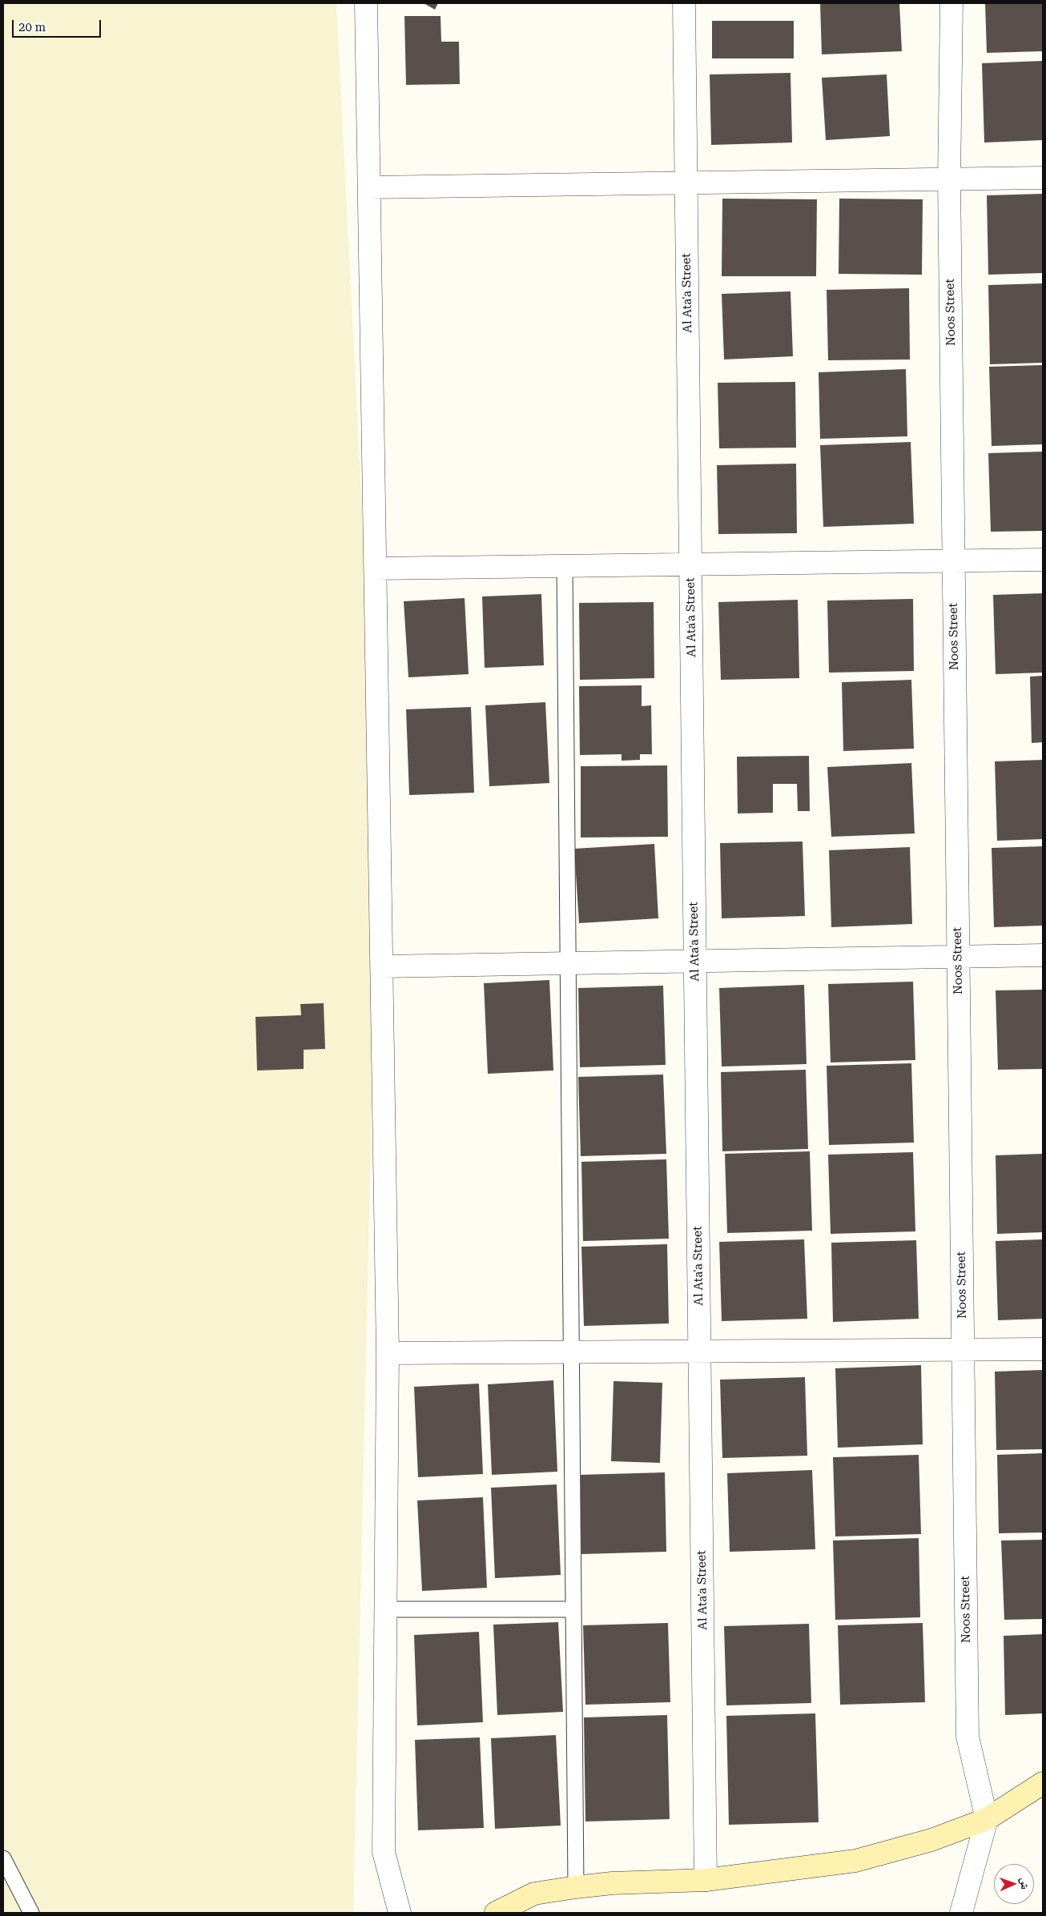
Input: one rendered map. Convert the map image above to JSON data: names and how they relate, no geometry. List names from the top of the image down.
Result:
{
  "streets": {
    "street": ["Al Ata'a Street", "Noos Street"]
  },
  "scale_bar": "20 m",
  "north": "right"
}
